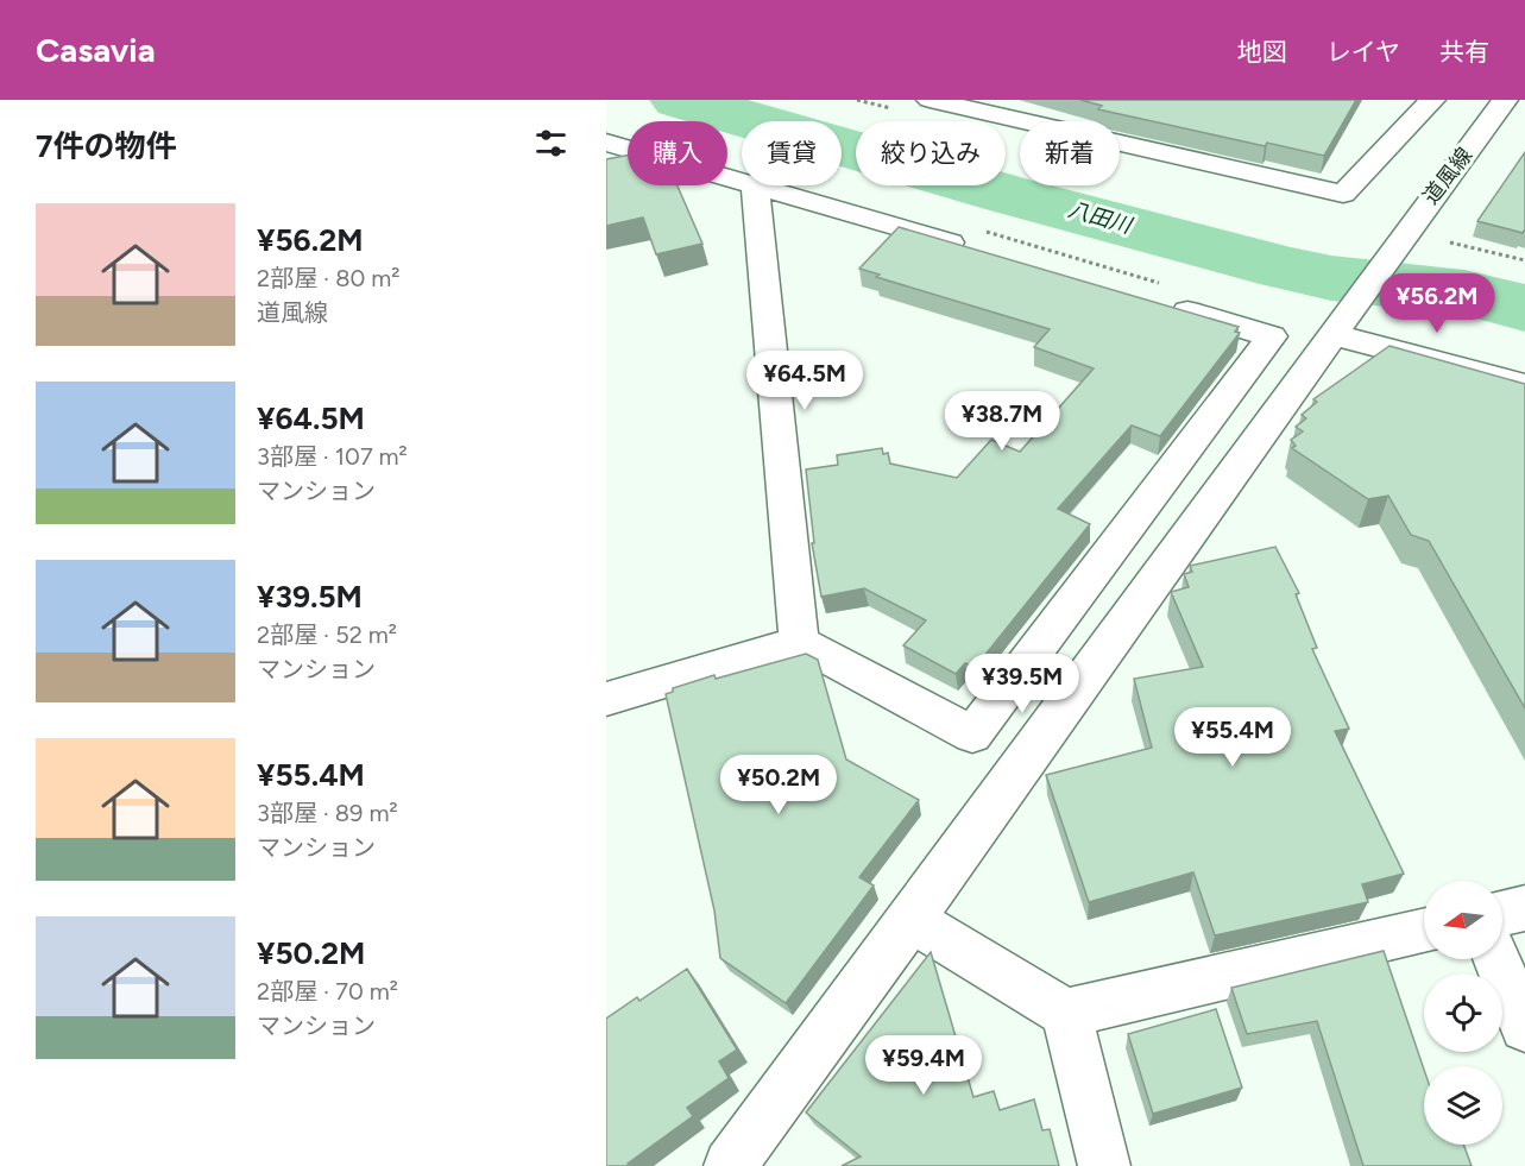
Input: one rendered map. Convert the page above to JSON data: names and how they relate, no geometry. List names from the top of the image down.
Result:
{
  "streets": {
    "street": ["道風線"]
  },
  "water": ["八田川"],
  "north": "left",
  "page": {
    "header": "Casavia",
    "nav": ["地図", "レイヤ", "共有"],
    "heading": "7件の物件",
    "chip": [
      "購入",
      "賃貸",
      "絞り込み",
      "新着"
    ],
    "list": [
      {
        "name": "¥56.2M",
        "note": "2部屋 · 80 m² · 道風線"
      },
      {
        "name": "¥64.5M",
        "note": "3部屋 · 107 m² · マンション"
      },
      {
        "name": "¥39.5M",
        "note": "2部屋 · 52 m² · マンション"
      },
      {
        "name": "¥55.4M",
        "note": "3部屋 · 89 m² · マンション"
      },
      {
        "name": "¥50.2M",
        "note": "2部屋 · 70 m² · マンション"
      }
    ],
    "price": [
      "¥56.2M",
      "¥64.5M",
      "¥38.7M",
      "¥39.5M",
      "¥55.4M",
      "¥50.2M",
      "¥59.4M"
    ]
  }
}
